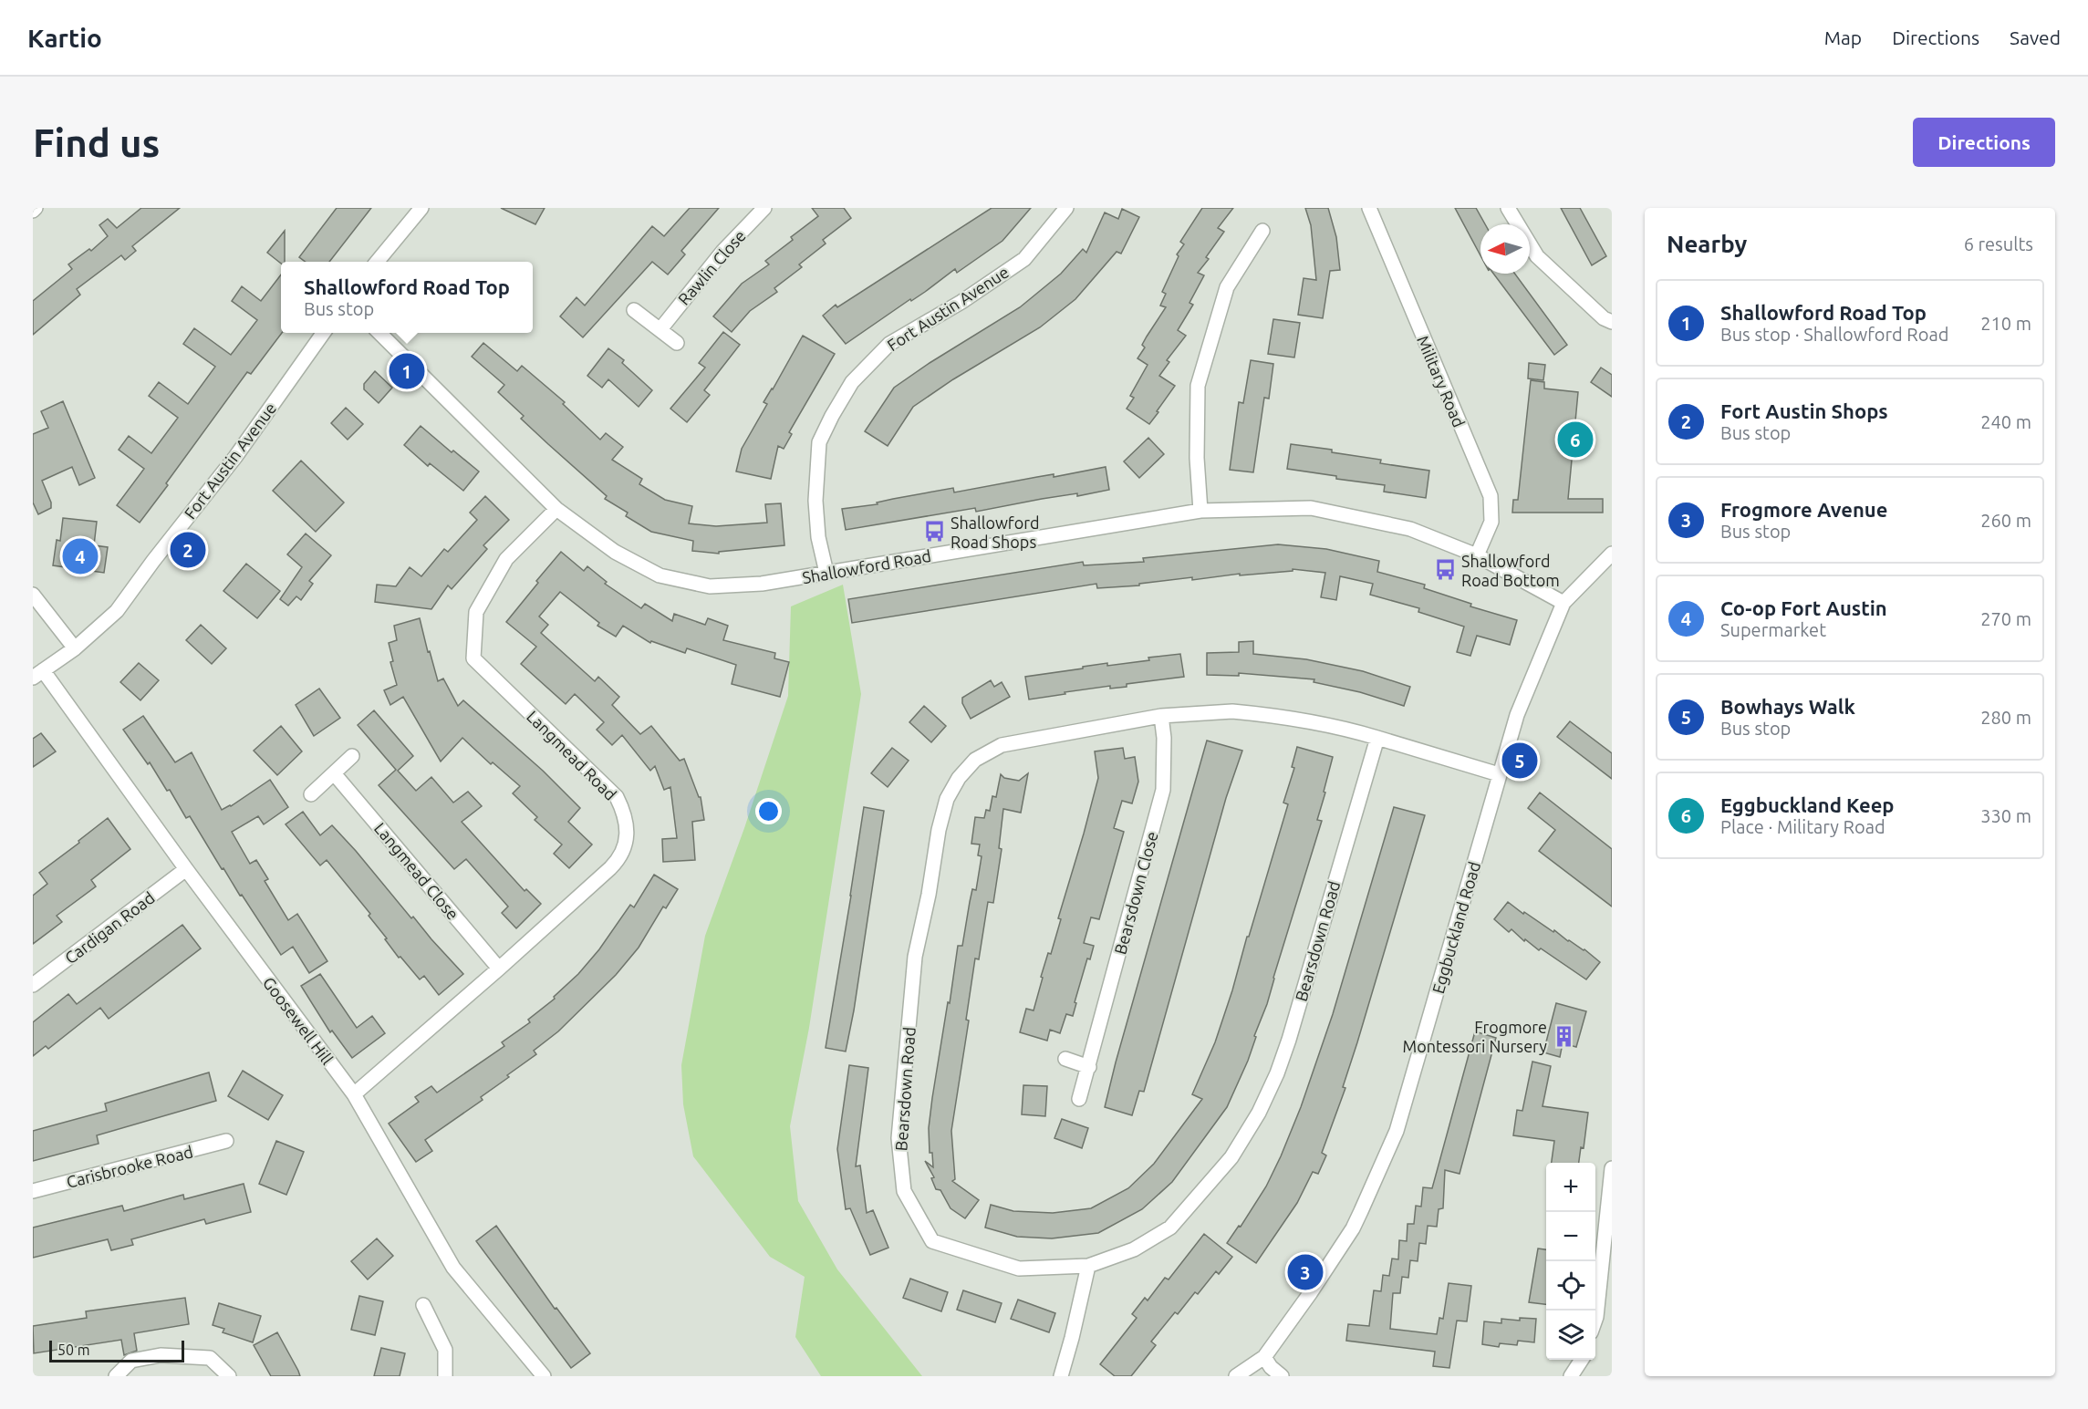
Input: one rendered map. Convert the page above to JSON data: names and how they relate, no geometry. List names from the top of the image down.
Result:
{
  "streets": {
    "street": [
      "Rawlin Close",
      "Fort Austin Avenue",
      "Military Road",
      "Shallowford Road",
      "Langmead Road",
      "Langmead Close",
      "Bearsdown Close",
      "Cardigan Road",
      "Eggbuckland Road",
      "Bearsdown Road",
      "Goosewell Hill",
      "Carisbrooke Road"
    ]
  },
  "crossings": [
    ["Fort Austin Avenue", "Shallowford Road"],
    ["Fort Austin Avenue", "Goosewell Hill"],
    ["Military Road", "Shallowford Road"],
    ["Shallowford Road", "Langmead Road"],
    ["Shallowford Road", "Eggbuckland Road"],
    ["Langmead Road", "Langmead Close"],
    ["Langmead Road", "Goosewell Hill"],
    ["Bearsdown Close", "Bearsdown Road"],
    ["Cardigan Road", "Goosewell Hill"],
    ["Eggbuckland Road", "Bearsdown Road"]
  ],
  "places": {
    "bus stop": ["Shallowford Road Shops", "Shallowford Road Bottom"],
    "building": ["Frogmore Montessori Nursery"]
  },
  "scale_bar": "50 m",
  "north": "left",
  "page": {
    "header": "Kartio",
    "nav": ["Map", "Directions", "Saved"],
    "buttons": "Directions",
    "title": "Find us",
    "heading": ["Nearby", "6 results"],
    "popup": ["Shallowford Road Top", "Bus stop"],
    "list": [
      {
        "mark": "1",
        "name": "Shallowford Road Top",
        "note": "Bus stop · Shallowford Road",
        "value": "210 m"
      },
      {
        "mark": "2",
        "name": "Fort Austin Shops",
        "note": "Bus stop",
        "value": "240 m"
      },
      {
        "mark": "3",
        "name": "Frogmore Avenue",
        "note": "Bus stop",
        "value": "260 m"
      },
      {
        "mark": "4",
        "name": "Co-op Fort Austin",
        "note": "Supermarket",
        "value": "270 m"
      },
      {
        "mark": "5",
        "name": "Bowhays Walk",
        "note": "Bus stop",
        "value": "280 m"
      },
      {
        "mark": "6",
        "name": "Eggbuckland Keep",
        "note": "Place · Military Road",
        "value": "330 m"
      }
    ],
    "pins": [
      "1",
      "6",
      "2",
      "4",
      "5",
      "3"
    ],
    "map_buttons": ["+", "−"],
    "scale": "50 m"
  }
}
